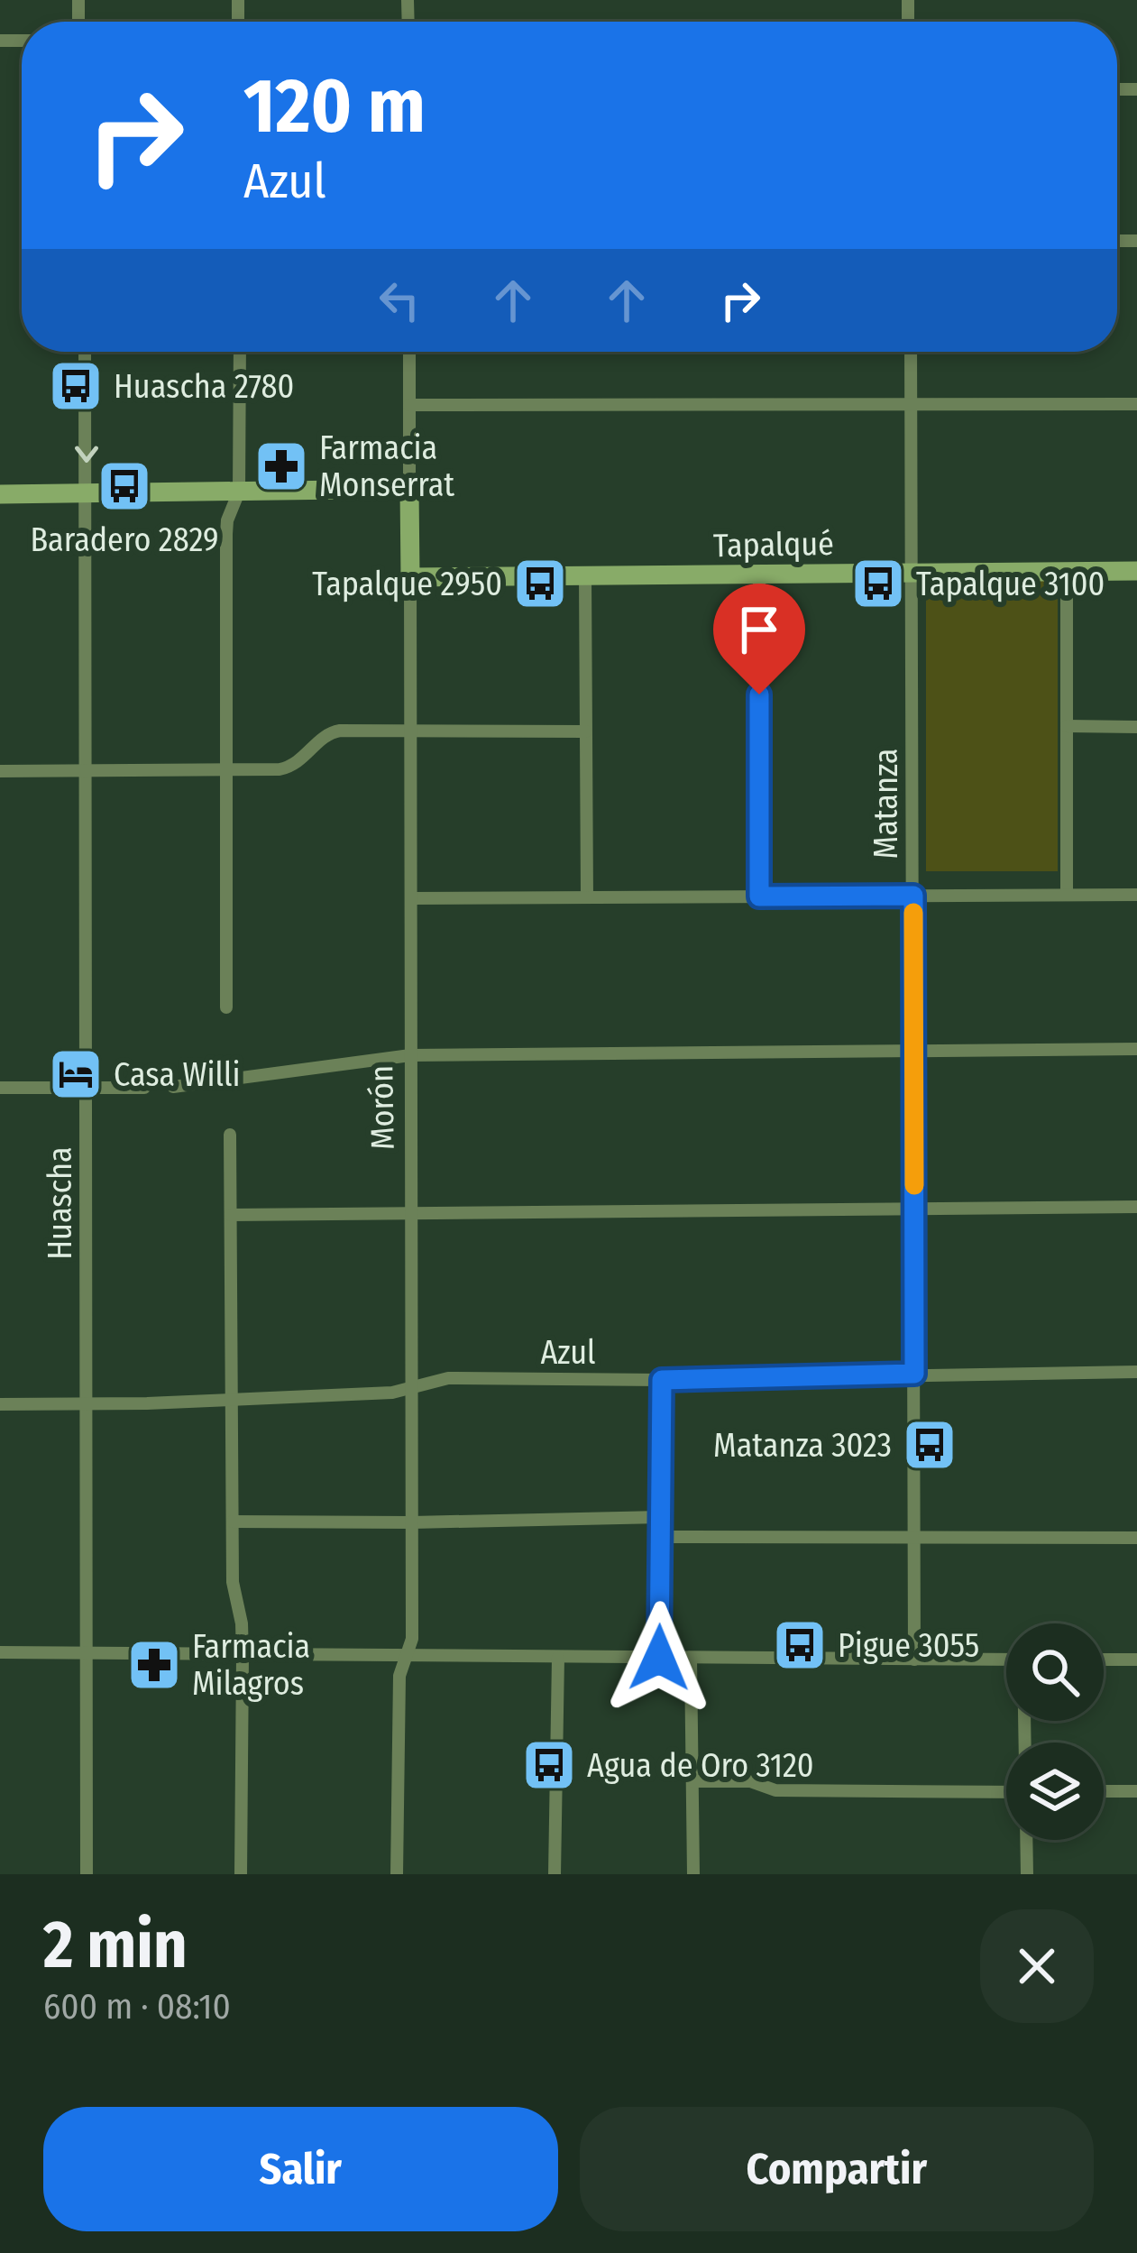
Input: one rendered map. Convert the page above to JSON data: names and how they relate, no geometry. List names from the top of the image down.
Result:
{
  "streets": {
    "main road": ["Tapalqué", "Morón"],
    "street": ["Matanza", "Huascha", "Azul"]
  },
  "crossings": [
    ["Tapalqué", "Matanza"],
    ["Tapalqué", "Morón"],
    ["Matanza", "Azul"],
    ["Morón", "Azul"],
    ["Huascha", "Azul"]
  ],
  "places": {
    "bus stop": [
      "Huascha 2780",
      "Baradero 2829",
      "Tapalque 2950",
      "Tapalque 3100",
      "Matanza 3023",
      "Pigue 3055",
      "Agua de Oro 3120"
    ],
    "pharmacy": ["Farmacia Monserrat", "Farmacia Milagros"],
    "hotel": ["Casa Willi"]
  },
  "page": {
    "turn": ["120 m", "Azul"],
    "heading": ["2 min", "600 m · 08:10"],
    "buttons": ["Salir", "Compartir"]
  }
}
